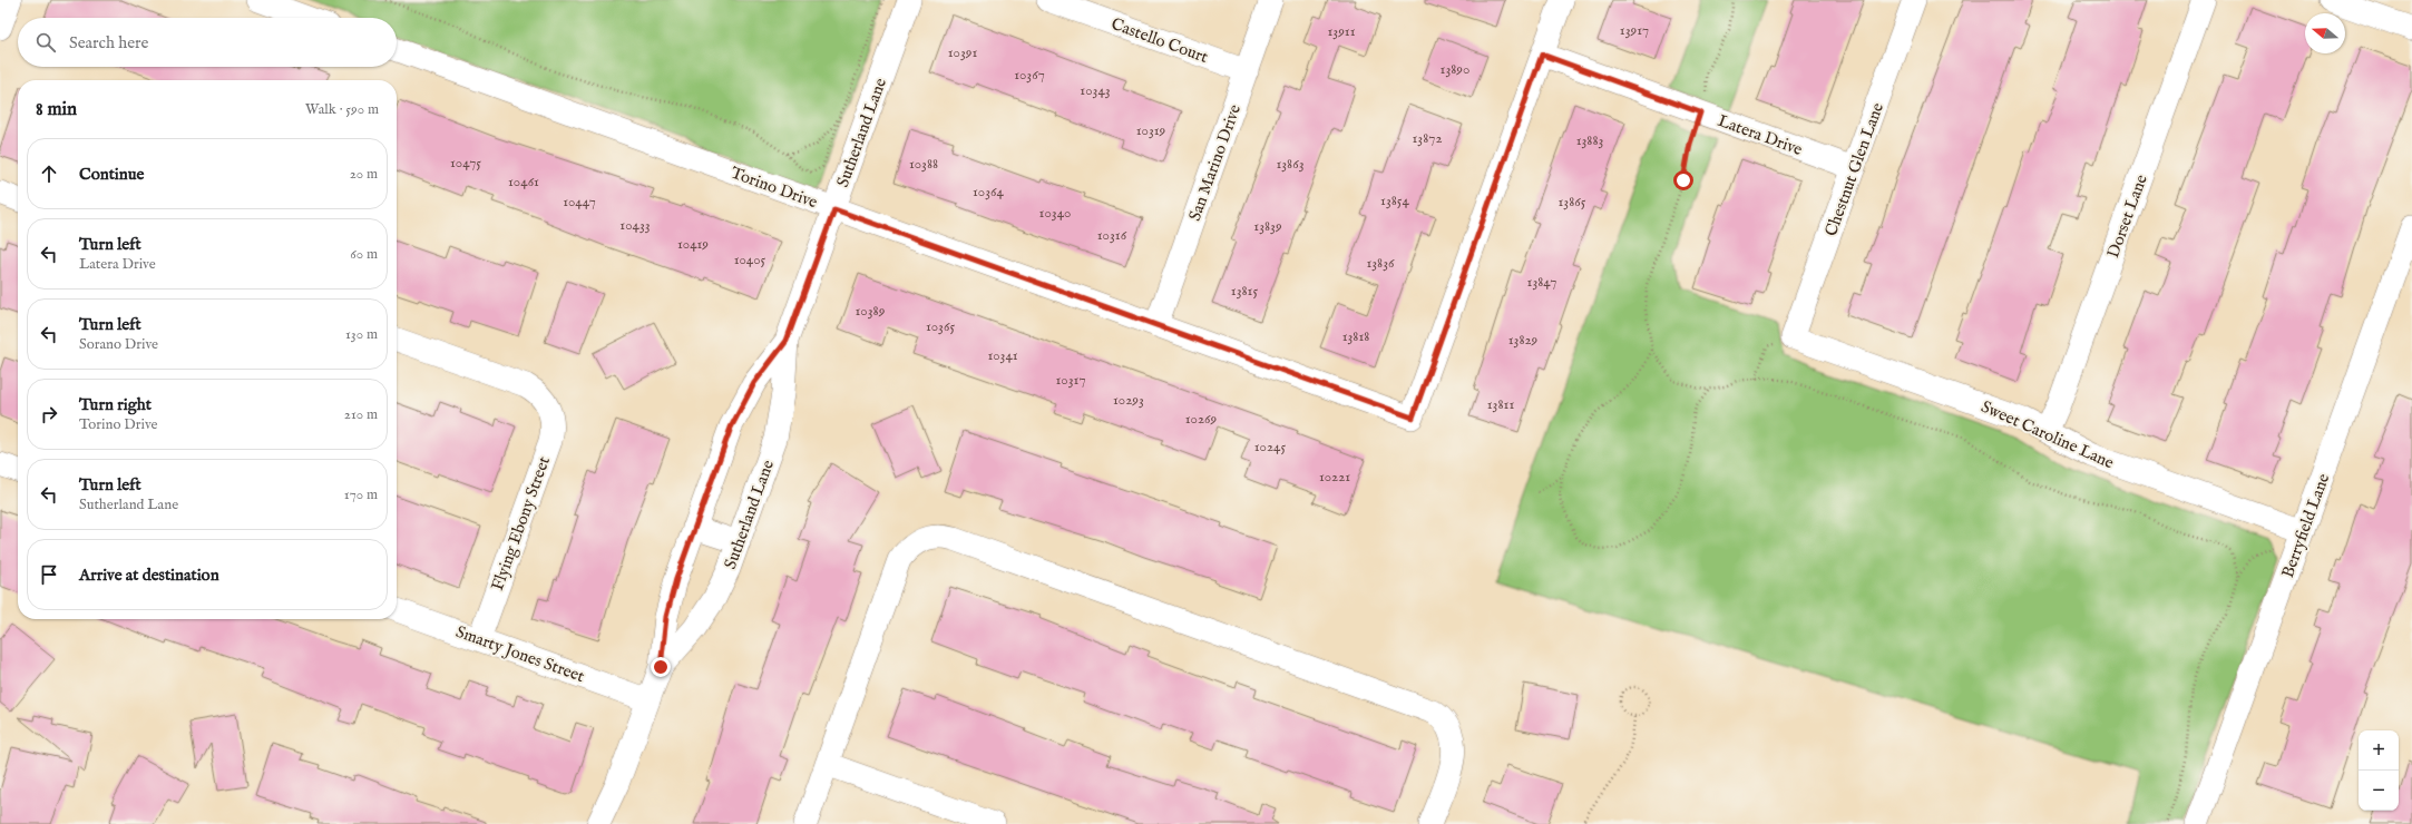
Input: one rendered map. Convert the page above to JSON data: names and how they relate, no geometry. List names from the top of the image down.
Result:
{
  "streets": {
    "street": [
      "Castello Court",
      "Sutherland Lane",
      "Latera Drive",
      "San Marino Drive",
      "Chestnut Glen Lane",
      "Torino Drive",
      "Dorset Lane",
      "Sweet Caroline Lane",
      "Flying Ebony Street",
      "Berryfield Lane",
      "Smarty Jones Street"
    ]
  },
  "crossings": [
    ["Castello Court", "San Marino Drive"],
    ["Sutherland Lane", "Torino Drive"],
    ["Sutherland Lane", "Smarty Jones Street"],
    ["Latera Drive", "Chestnut Glen Lane"],
    ["Latera Drive", "Torino Drive"],
    ["San Marino Drive", "Torino Drive"],
    ["Chestnut Glen Lane", "Sweet Caroline Lane"],
    ["Dorset Lane", "Sweet Caroline Lane"],
    ["Sweet Caroline Lane", "Berryfield Lane"],
    ["Flying Ebony Street", "Smarty Jones Street"]
  ],
  "house_numbers": [
    "13917",
    "13911",
    "10391",
    "13890",
    "10367",
    "10343",
    "10319",
    "13872",
    "13883",
    "10475",
    "10388",
    "13863",
    "10461",
    "10364",
    "13854",
    "10447",
    "13865",
    "10340",
    "10433",
    "13839",
    "10316",
    "10419",
    "10405",
    "13836",
    "13847",
    "13815",
    "10389",
    "10365",
    "13818",
    "13829",
    "10341",
    "10317",
    "10293",
    "13811",
    "10269",
    "10245",
    "10221"
  ],
  "north": "left",
  "page": {
    "search": "Search here",
    "heading": ["8 min", "Walk · 590 m"],
    "list": [
      ["Continue", "20 m"],
      ["Turn left", "Latera Drive", "60 m"],
      ["Turn left", "Sorano Drive", "130 m"],
      ["Turn right", "Torino Drive", "210 m"],
      ["Turn left", "Sutherland Lane", "170 m"],
      "Arrive at destination"
    ],
    "map_buttons": ["+", "−"]
  }
}
